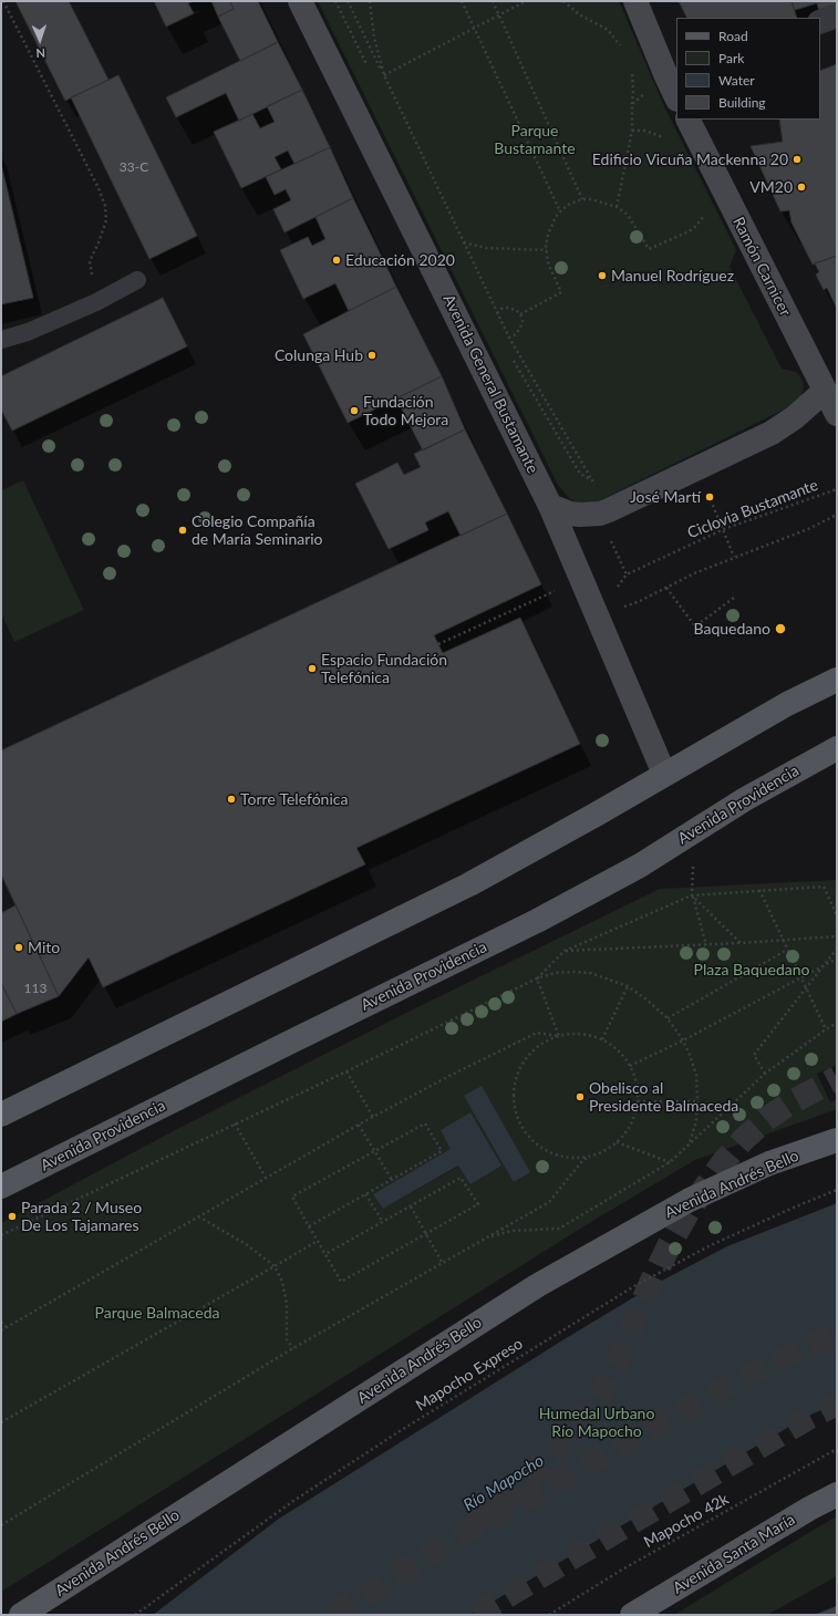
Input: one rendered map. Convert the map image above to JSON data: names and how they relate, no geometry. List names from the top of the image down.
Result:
{
  "streets": {
    "main road": [
      "Ramón Carnicer",
      "Avenida General Bustamante",
      "Avenida Providencia",
      "Avenida Andrés Bello",
      "Avenida Santa María"
    ],
    "path": ["Ciclovia Bustamante", "Mapocho Expreso", "Mapocho 42k"]
  },
  "crossings": [
    ["Avenida General Bustamante", "Ciclovia Bustamante"]
  ],
  "water": ["Río Mapocho"],
  "parks": [
    "Parque Bustamante",
    "Plaza Baquedano",
    "Parque Balmaceda",
    "Humedal Urbano Río Mapocho"
  ],
  "places": [
    "Edificio Vicuña Mackenna 20",
    "VM20",
    "Educación 2020",
    "Manuel Rodríguez",
    "Colunga Hub",
    "Fundación Todo Mejora",
    "José Martí",
    "Colegio Compañía de María Seminario",
    "Baquedano",
    "Espacio Fundación Telefónica",
    "Torre Telefónica",
    "Mito",
    "Obelisco al Presidente Balmaceda",
    "Parada 2 / Museo De Los Tajamares"
  ],
  "house_numbers": ["33-C", "113"],
  "legend": [
    "Road",
    "Park",
    "Water",
    "Building"
  ],
  "north": "bottom"
}
